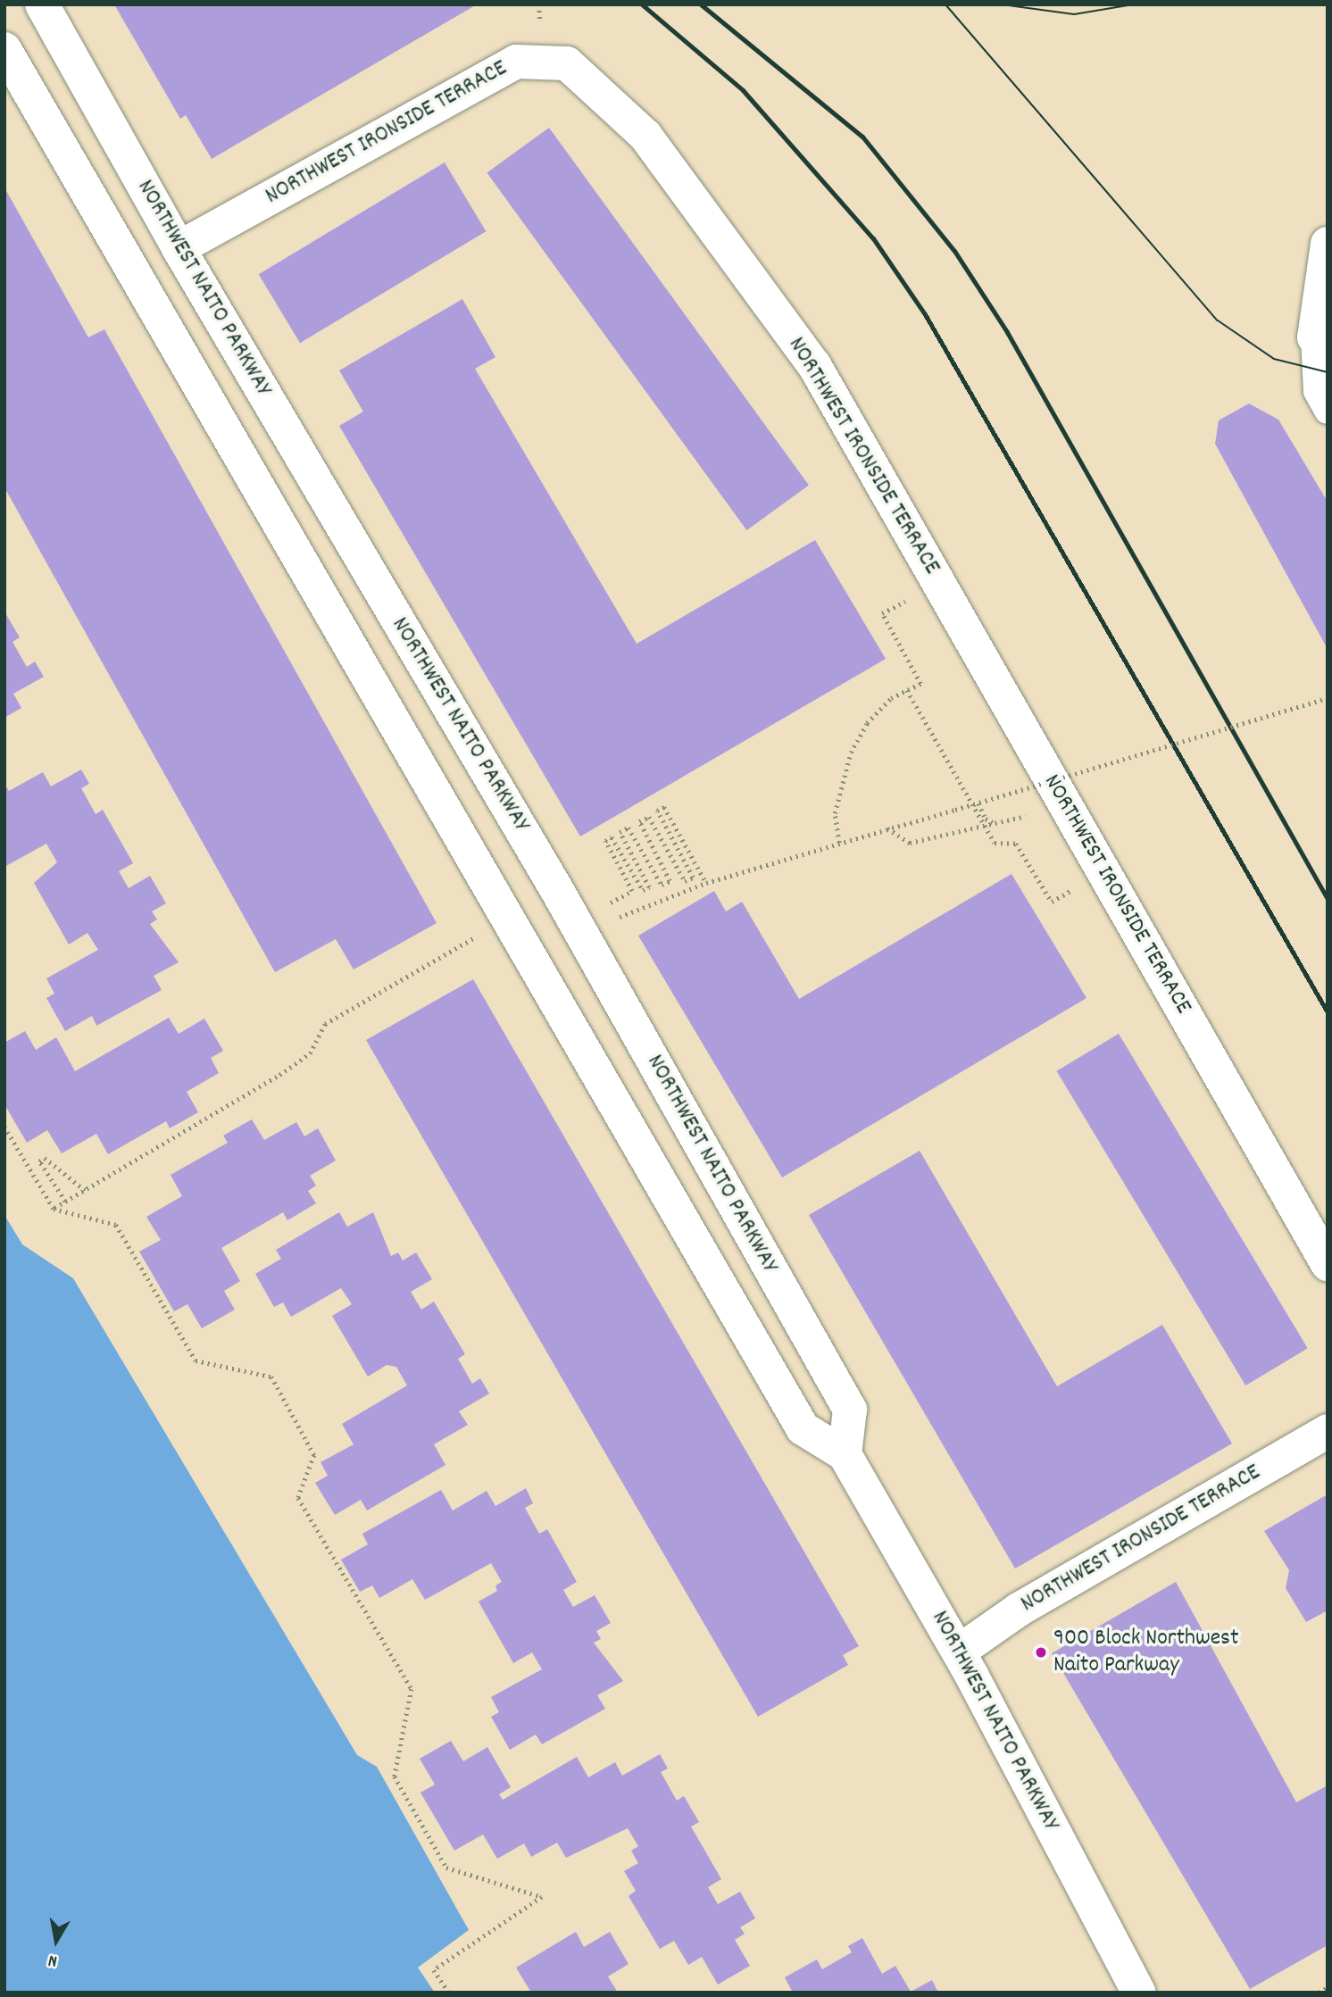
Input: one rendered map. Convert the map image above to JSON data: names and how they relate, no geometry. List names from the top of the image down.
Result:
{
  "streets": {
    "main road": ["NORTHWEST IRONSIDE TERRACE", "NORTHWEST NAITO PARKWAY"]
  },
  "crossings": [
    ["NORTHWEST IRONSIDE TERRACE", "NORTHWEST NAITO PARKWAY"]
  ],
  "places": ["900 Block Northwest Naito Parkway"],
  "north": "bottom"
}
